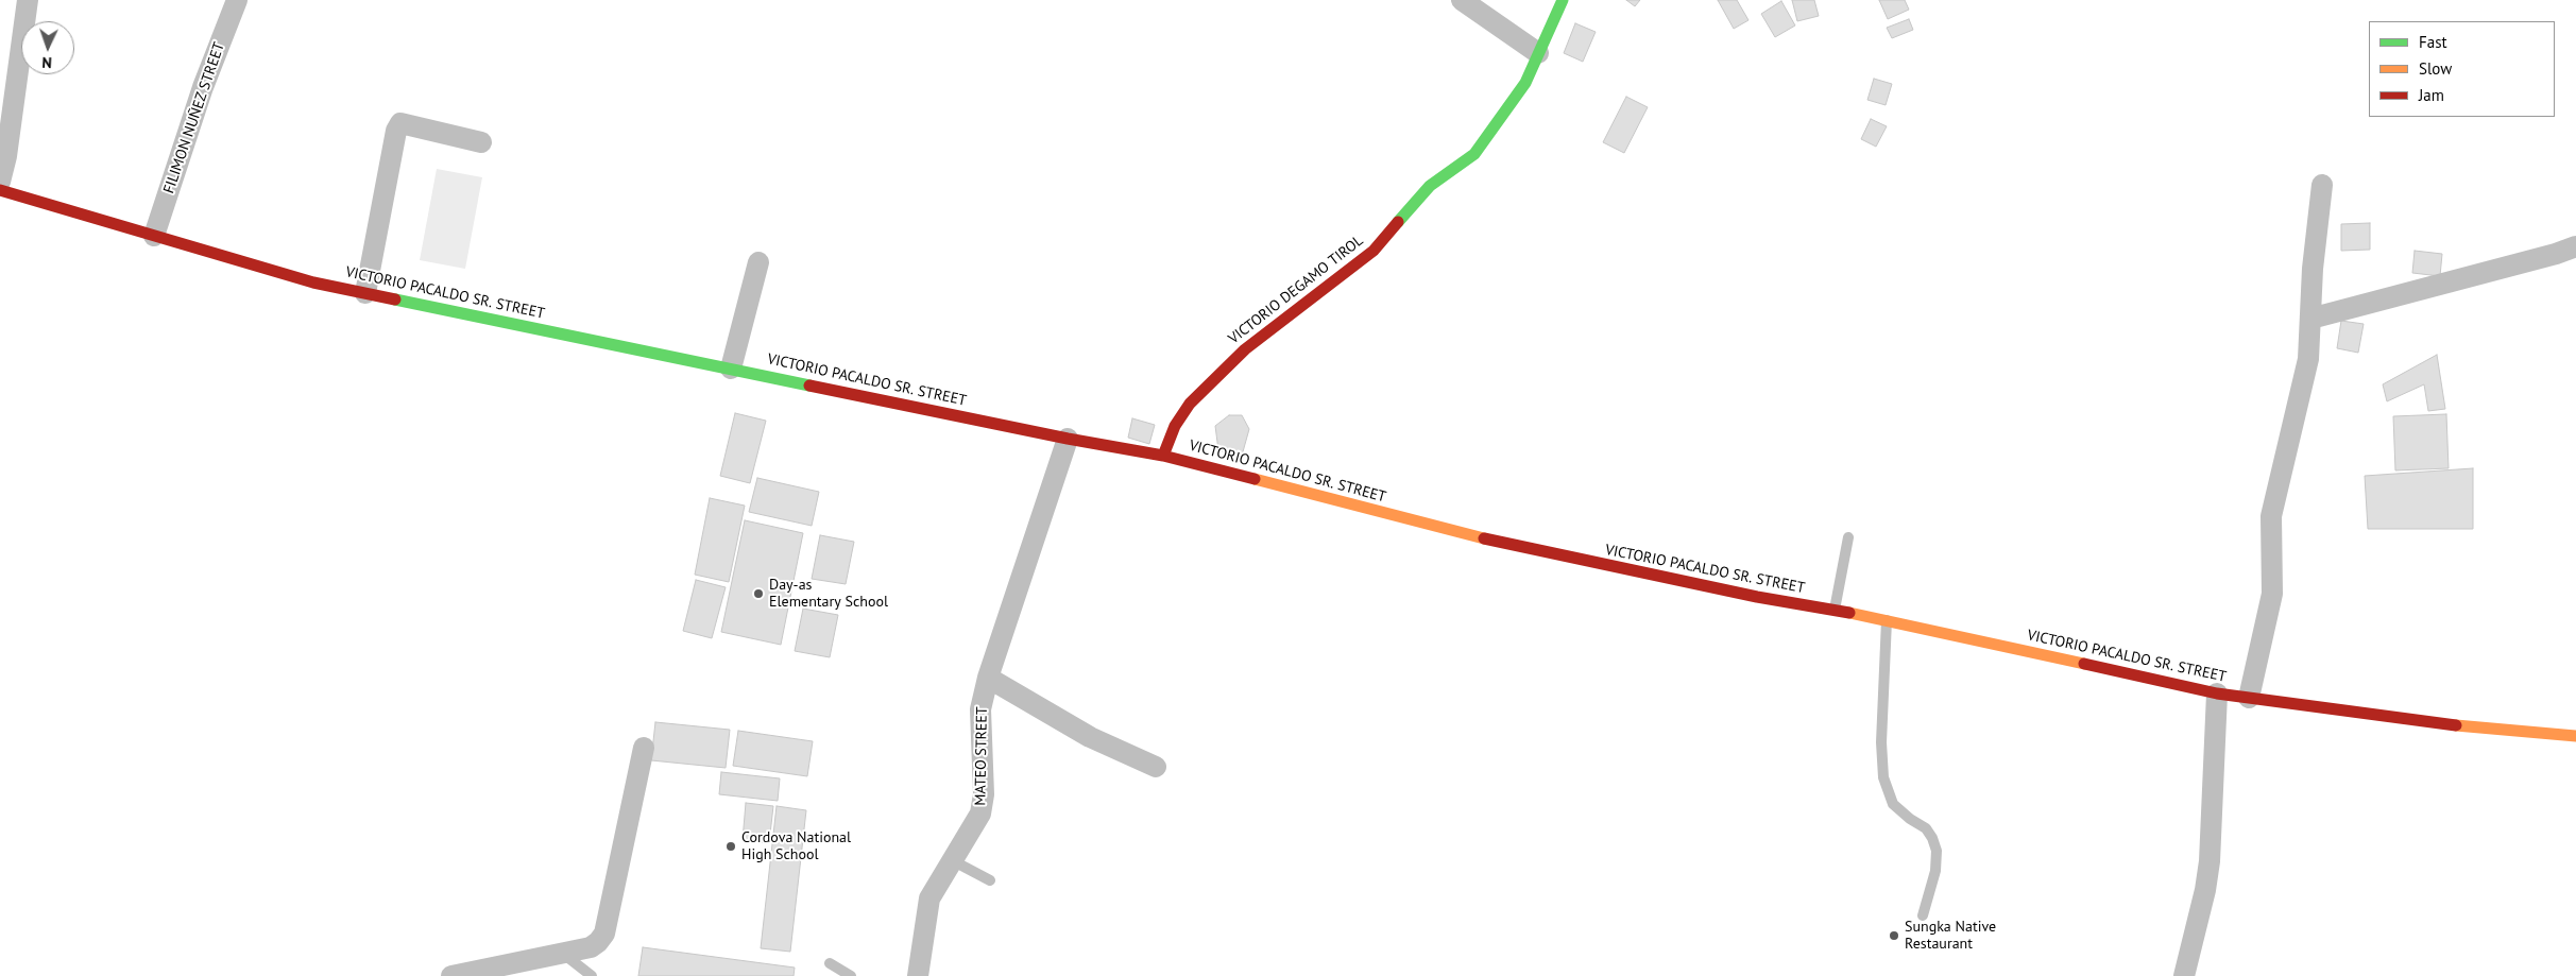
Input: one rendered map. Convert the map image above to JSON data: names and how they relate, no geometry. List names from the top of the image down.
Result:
{
  "streets": {
    "street": [
      "FILIMON NUÑEZ STREET",
      "VICTORIO DEGAMO TIROL",
      "VICTORIO PACALDO SR. STREET",
      "MATEO STREET"
    ]
  },
  "crossings": [
    ["FILIMON NUÑEZ STREET", "VICTORIO PACALDO SR. STREET"],
    ["VICTORIO DEGAMO TIROL", "VICTORIO PACALDO SR. STREET"],
    ["VICTORIO PACALDO SR. STREET", "MATEO STREET"]
  ],
  "places": ["Day-as Elementary School", "Cordova National High School", "Sungka Native Restaurant"],
  "legend": ["Fast", "Slow", "Jam"],
  "north": "bottom"
}
